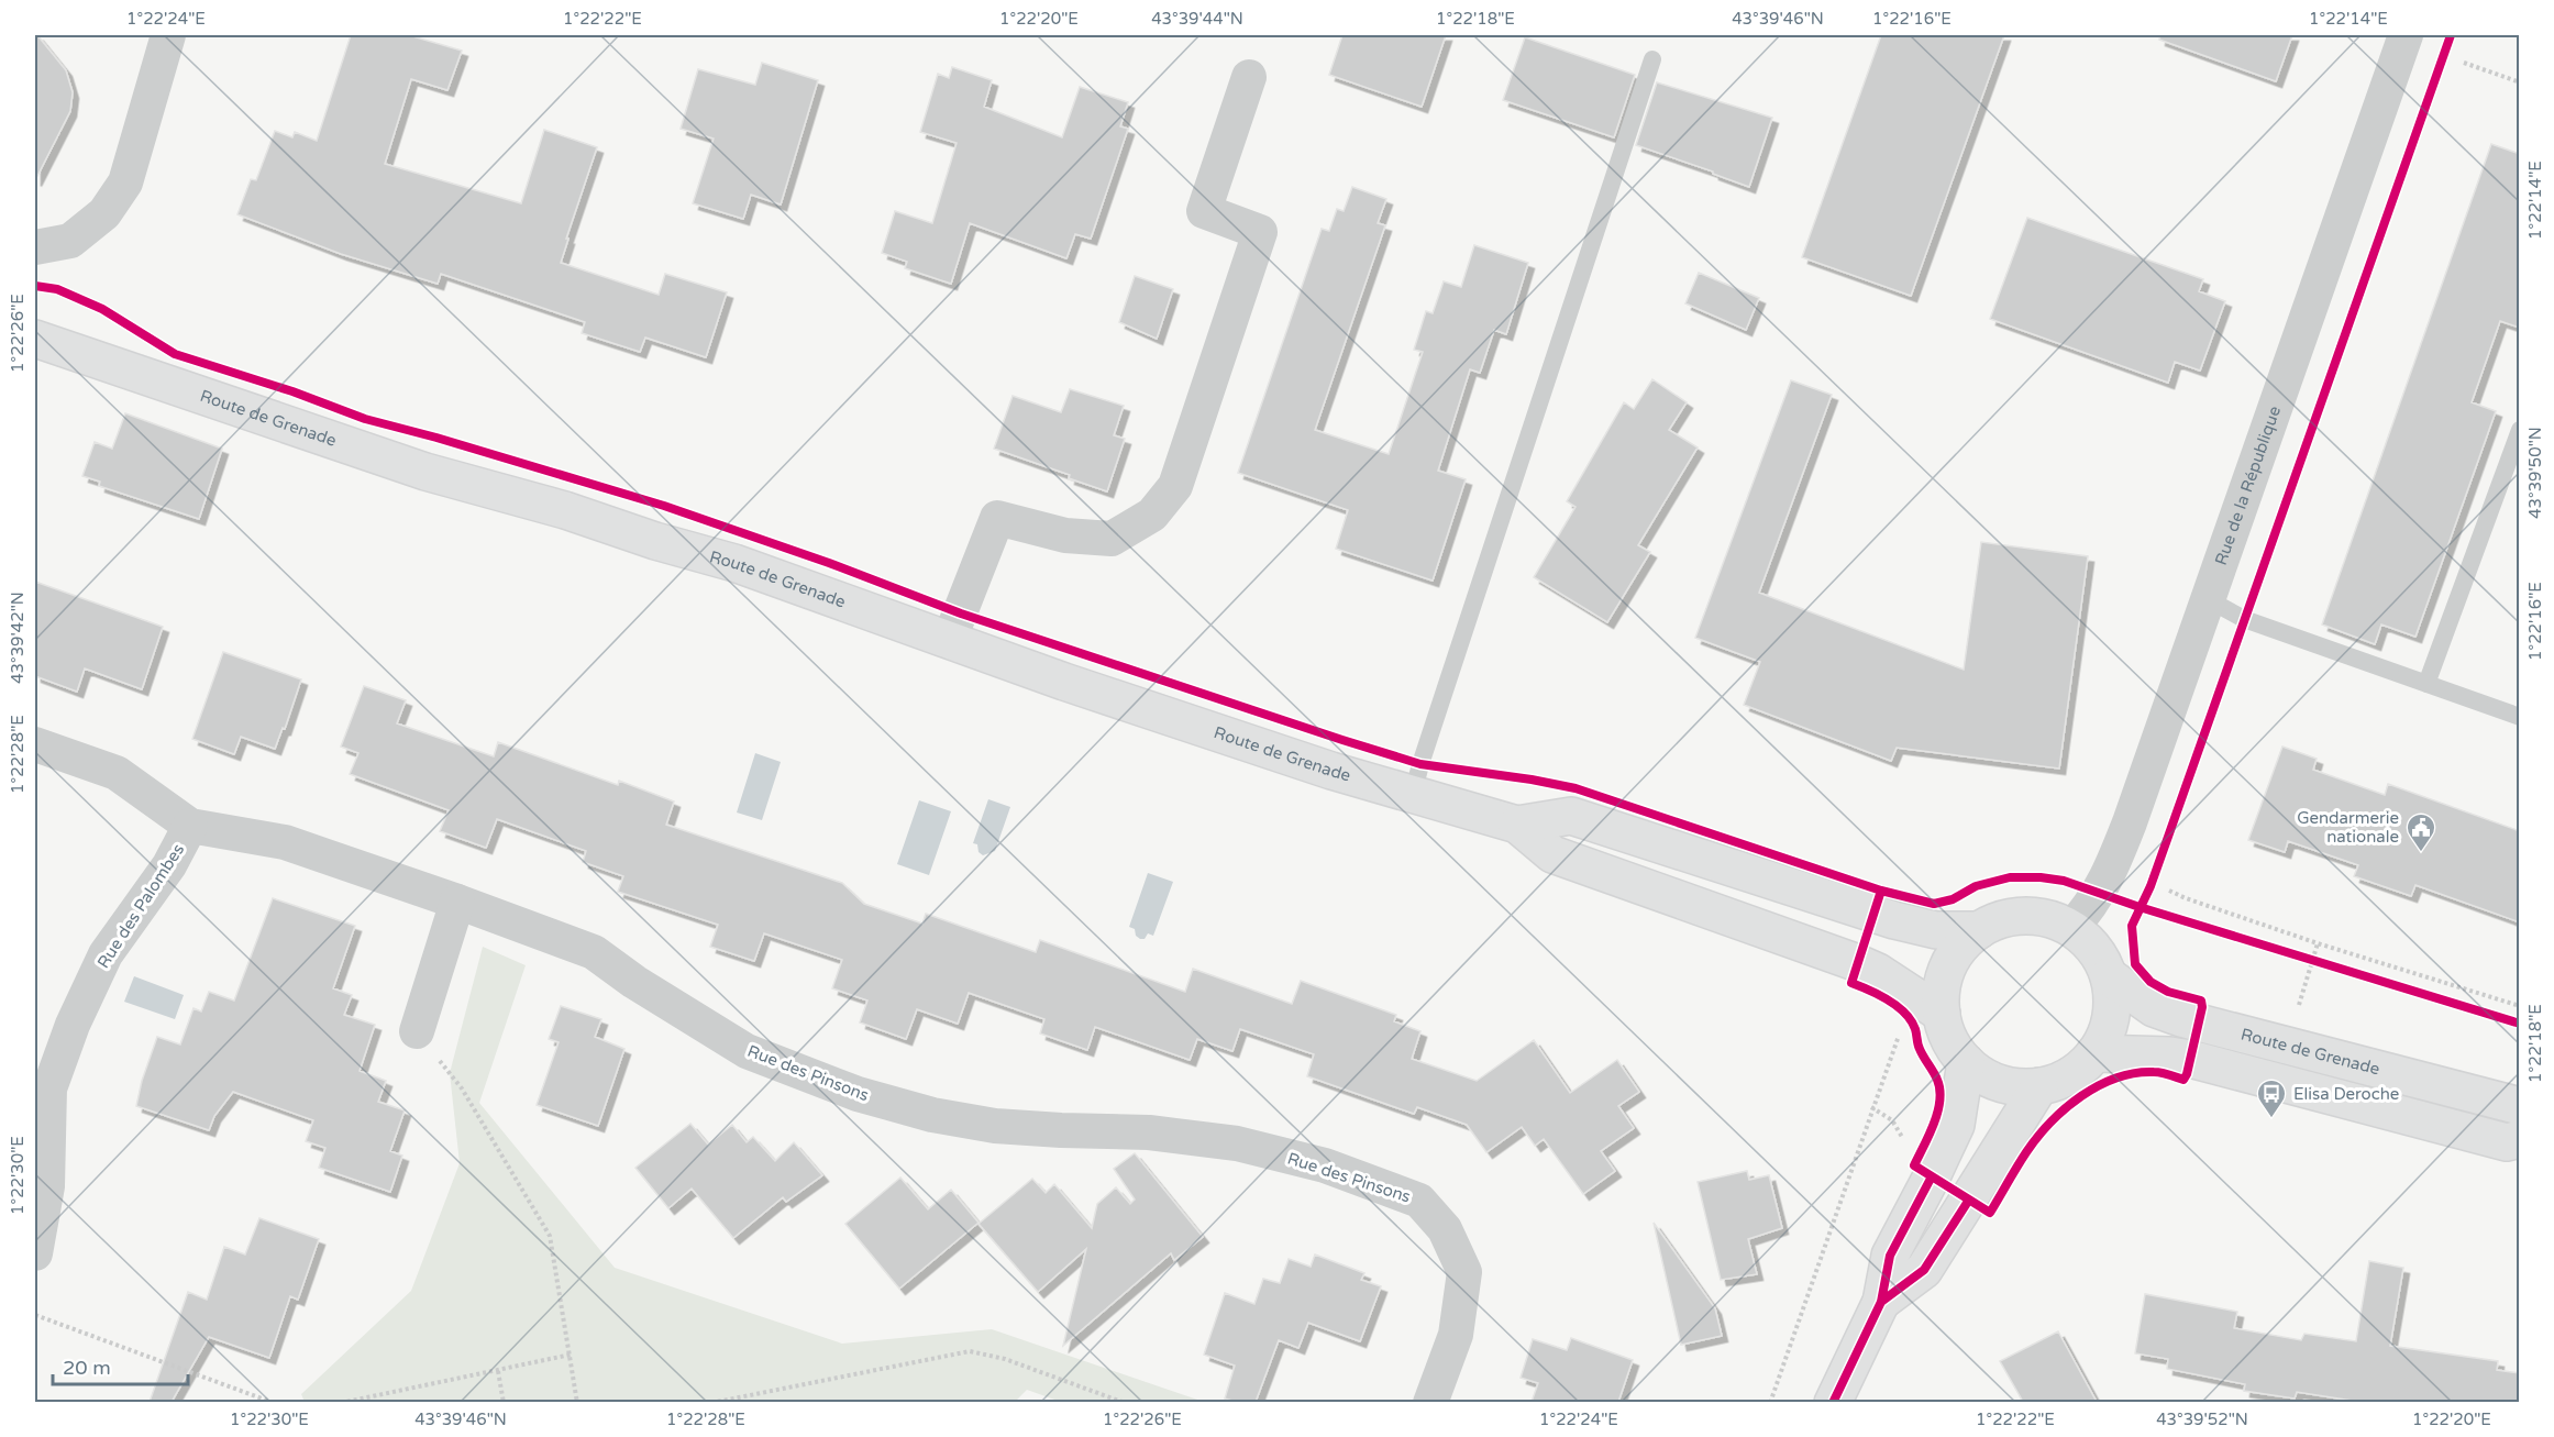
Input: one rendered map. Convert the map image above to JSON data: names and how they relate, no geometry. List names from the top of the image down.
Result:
{
  "streets": {
    "main road": ["Route de Grenade"],
    "street": ["Rue de la République", "Rue des Palombes", "Rue des Pinsons"]
  },
  "crossings": [
    ["Route de Grenade", "Rue de la République"],
    ["Rue des Palombes", "Rue des Pinsons"]
  ],
  "places": {
    "public building": ["Gendarmerie nationale"],
    "bus stop": ["Elisa Deroche"]
  },
  "scale_bar": "20 m",
  "coordinates": [
    "1°22'24\"E",
    "1°22'22\"E",
    "1°22'20\"E",
    "43°39'44\"N",
    "1°22'18\"E",
    "43°39'46\"N",
    "1°22'16\"E",
    "1°22'14\"E",
    "1°22'26\"E",
    "43°39'50\"N",
    "43°39'42\"N",
    "1°22'28\"E",
    "1°22'30\"E",
    "43°39'52\"N"
  ]
}
